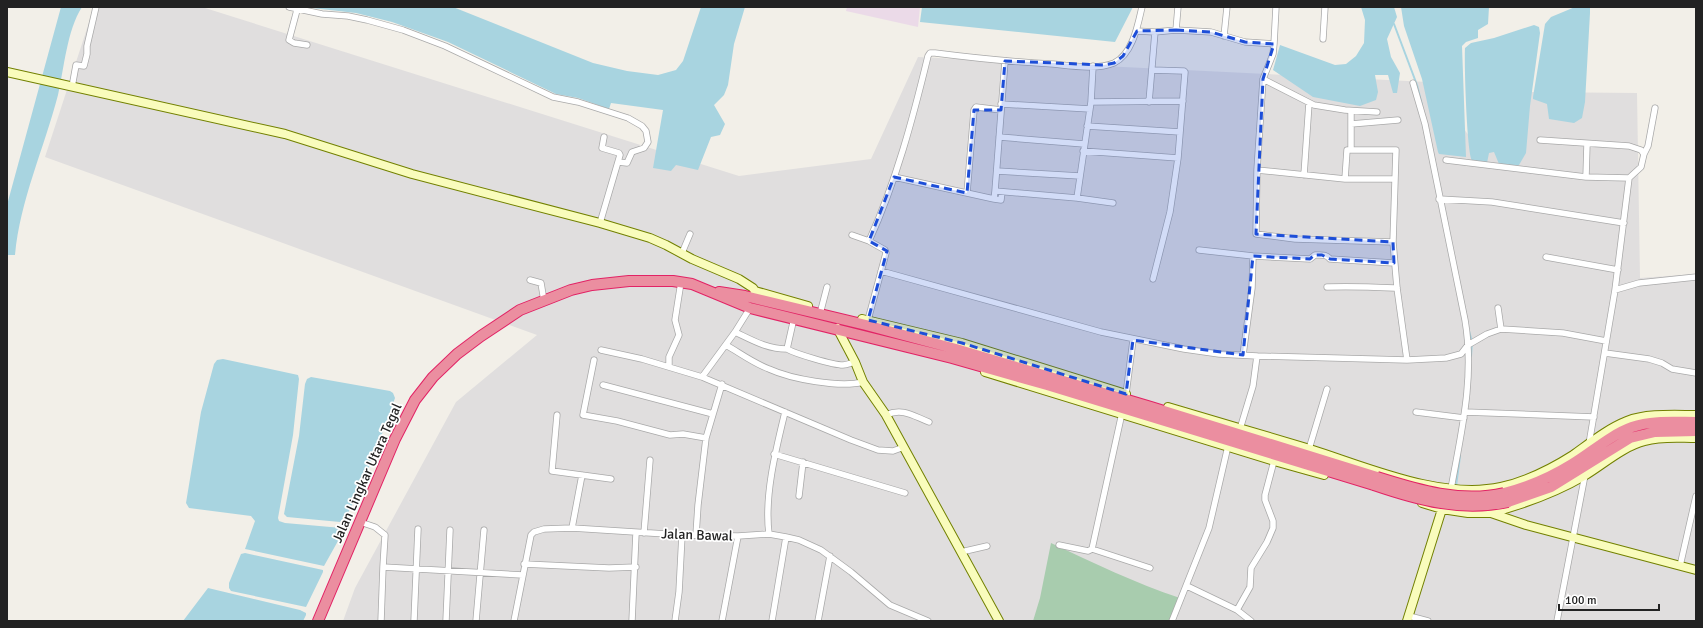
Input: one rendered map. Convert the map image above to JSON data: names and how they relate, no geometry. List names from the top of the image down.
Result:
{
  "streets": {
    "highway": ["Jalan Lingkar Utara Tegal"],
    "street": ["Jalan Bawal"]
  },
  "scale_bar": "100 m"
}
